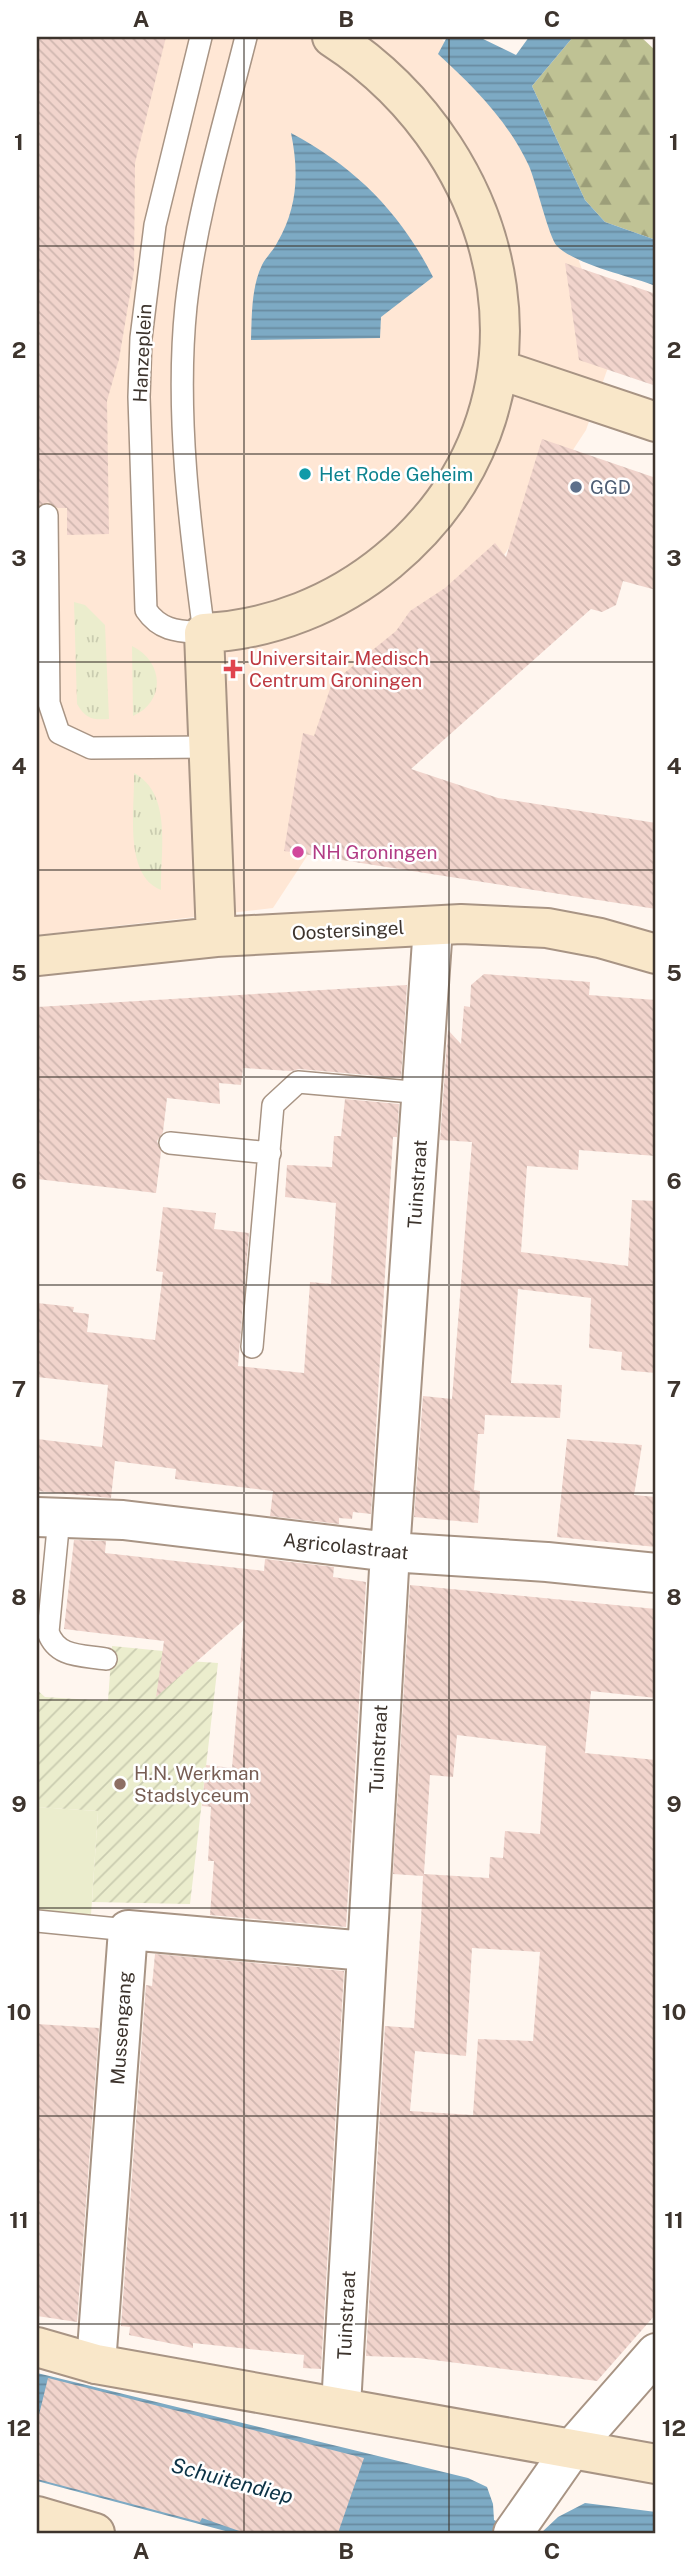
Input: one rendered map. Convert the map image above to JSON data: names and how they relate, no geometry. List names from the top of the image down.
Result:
{
  "streets": {
    "street": [
      "Hanzeplein",
      "Oostersingel",
      "Tuinstraat",
      "Agricolastraat",
      "Mussengang"
    ]
  },
  "crossings": [
    ["Oostersingel", "Tuinstraat"],
    ["Tuinstraat", "Agricolastraat"]
  ],
  "water": ["Schuitendiep"],
  "places": {
    "other": [
      "Het Rode Geheim",
      "GGD",
      "NH Groningen",
      "H.N. Werkman Stadslyceum"
    ],
    "health": ["Universitair Medisch Centrum Groningen"]
  },
  "grid": {
    "columns": ["A", "B", "C"],
    "rows": [
      "1",
      "2",
      "3",
      "4",
      "5",
      "6",
      "7",
      "8",
      "9",
      "10",
      "11",
      "12"
    ]
  }
}
